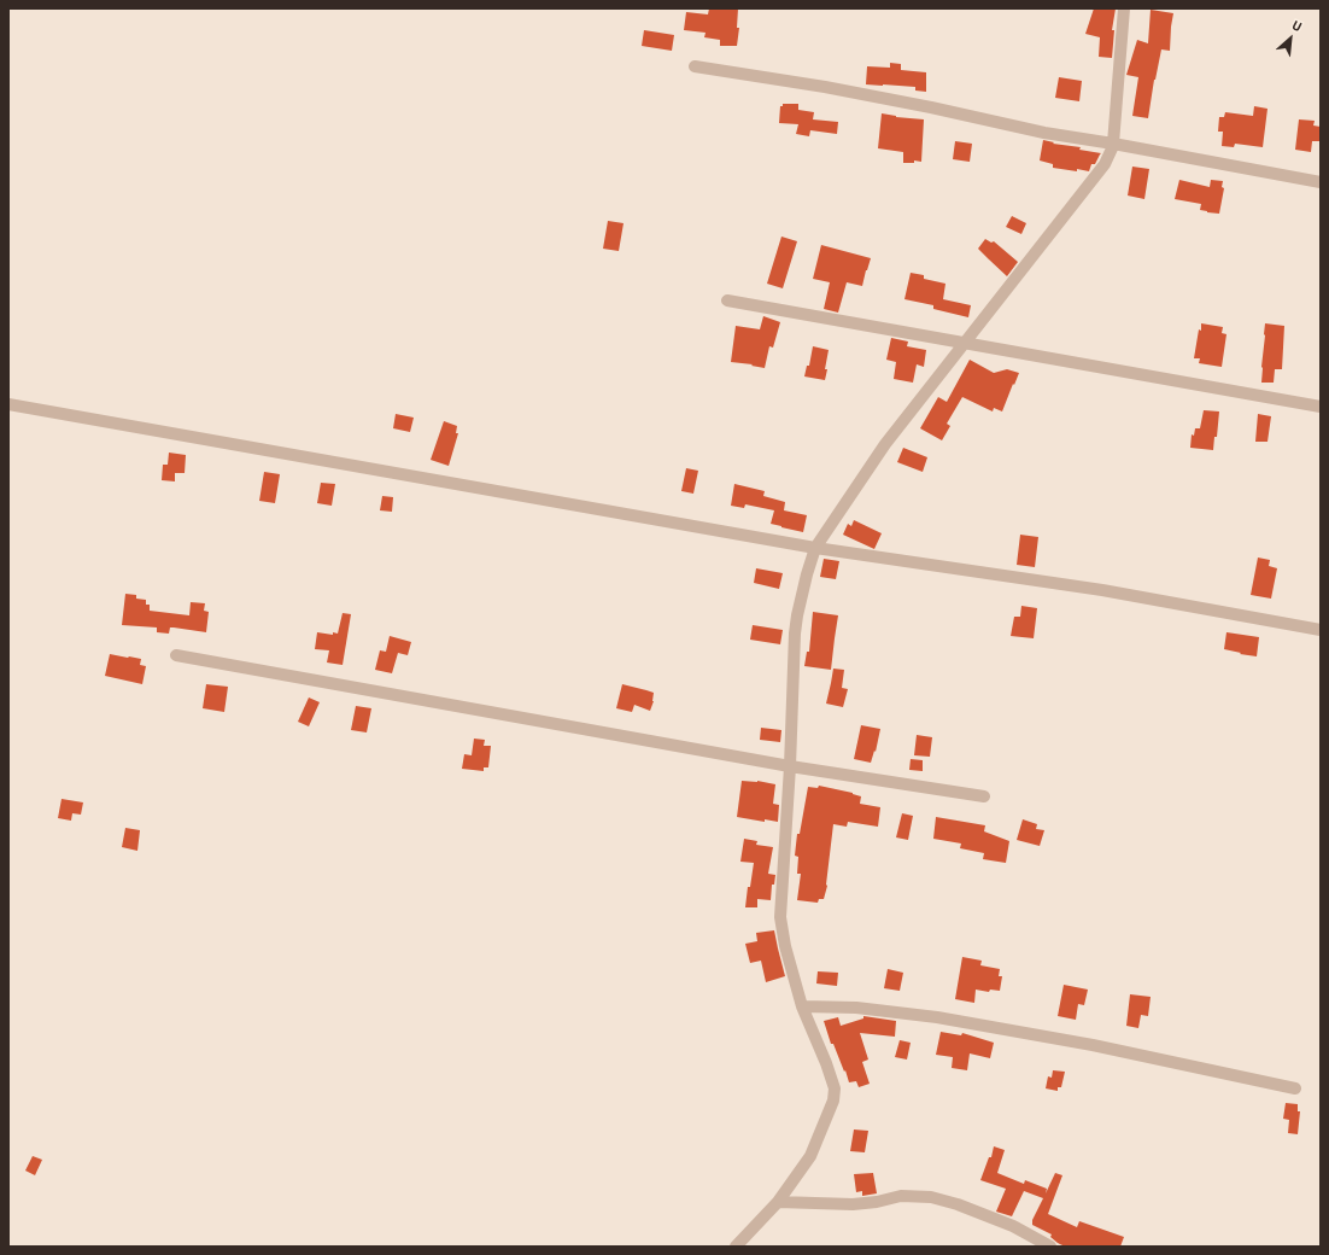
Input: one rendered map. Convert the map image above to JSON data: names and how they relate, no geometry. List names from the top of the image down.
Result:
{
  "north": "top right"
}
